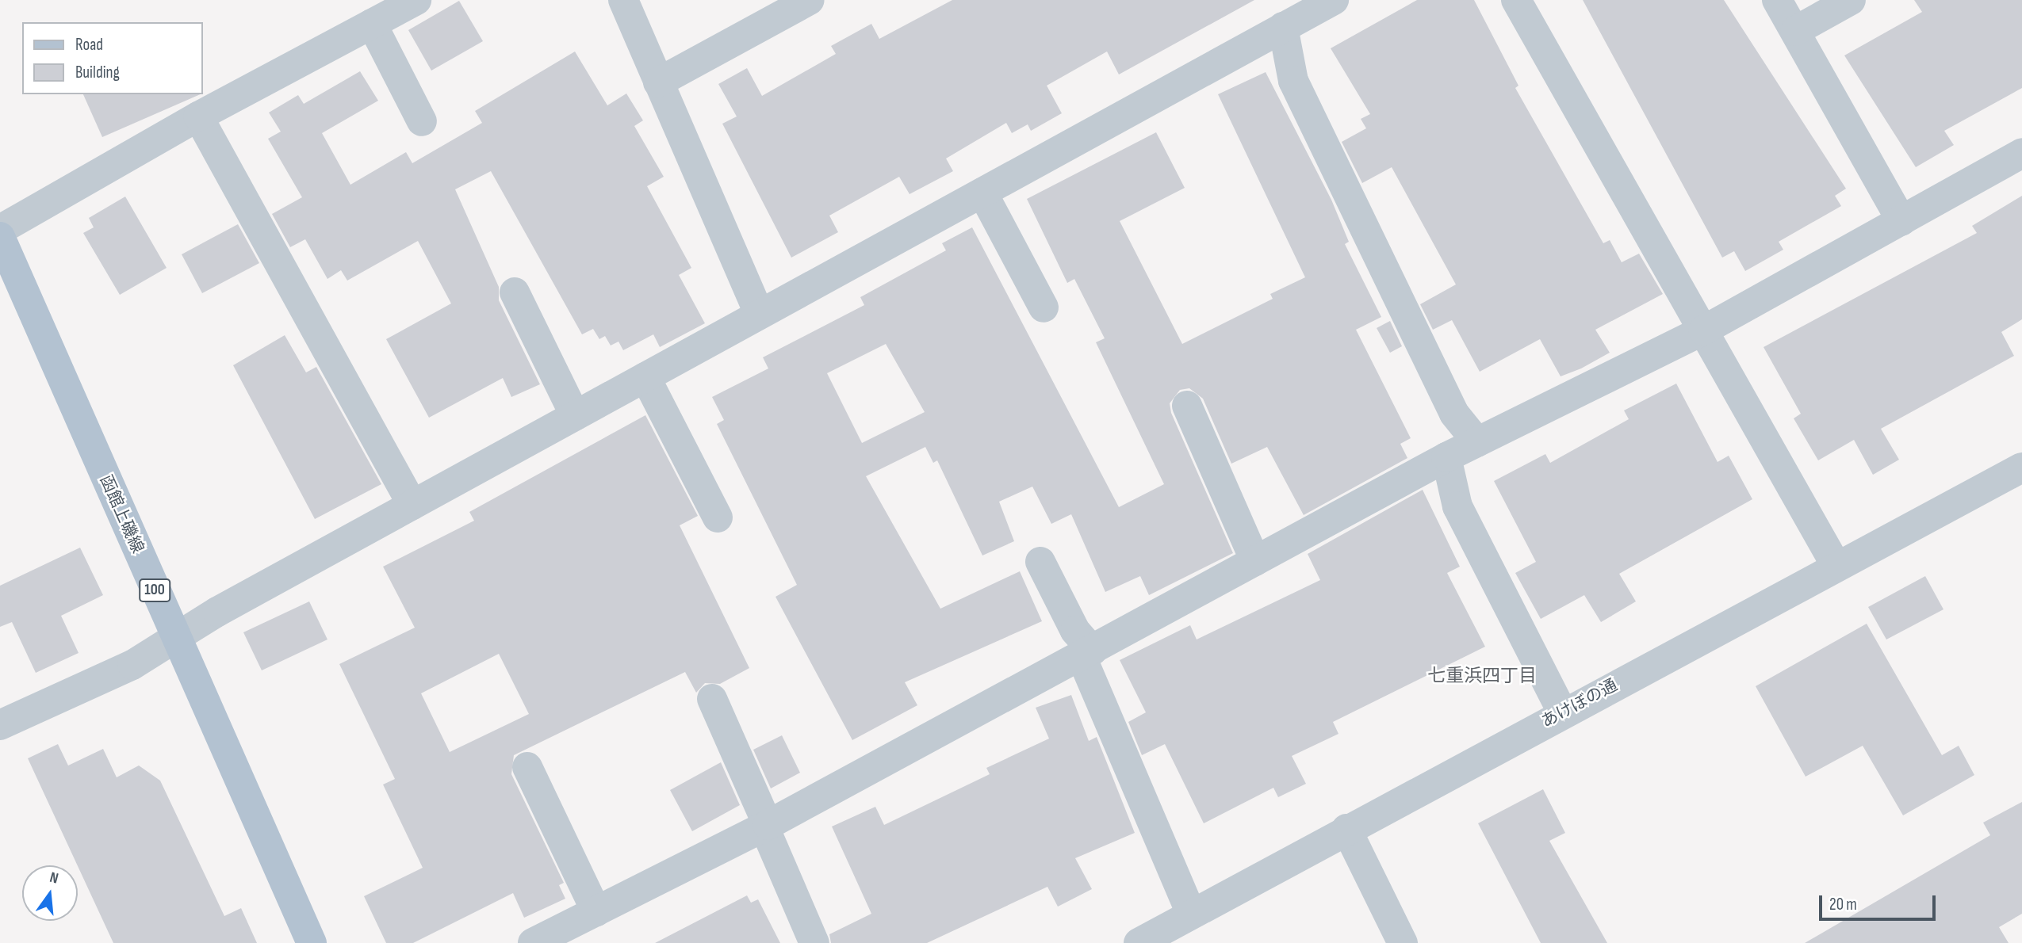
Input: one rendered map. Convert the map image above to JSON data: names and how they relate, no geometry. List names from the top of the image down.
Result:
{
  "streets": {
    "main road": ["函館上磯線", "100"],
    "street": ["あけぼの通"]
  },
  "districts": ["七重浜四丁目"],
  "legend": ["Road", "Building"],
  "scale_bar": "20 m",
  "north": "top"
}
